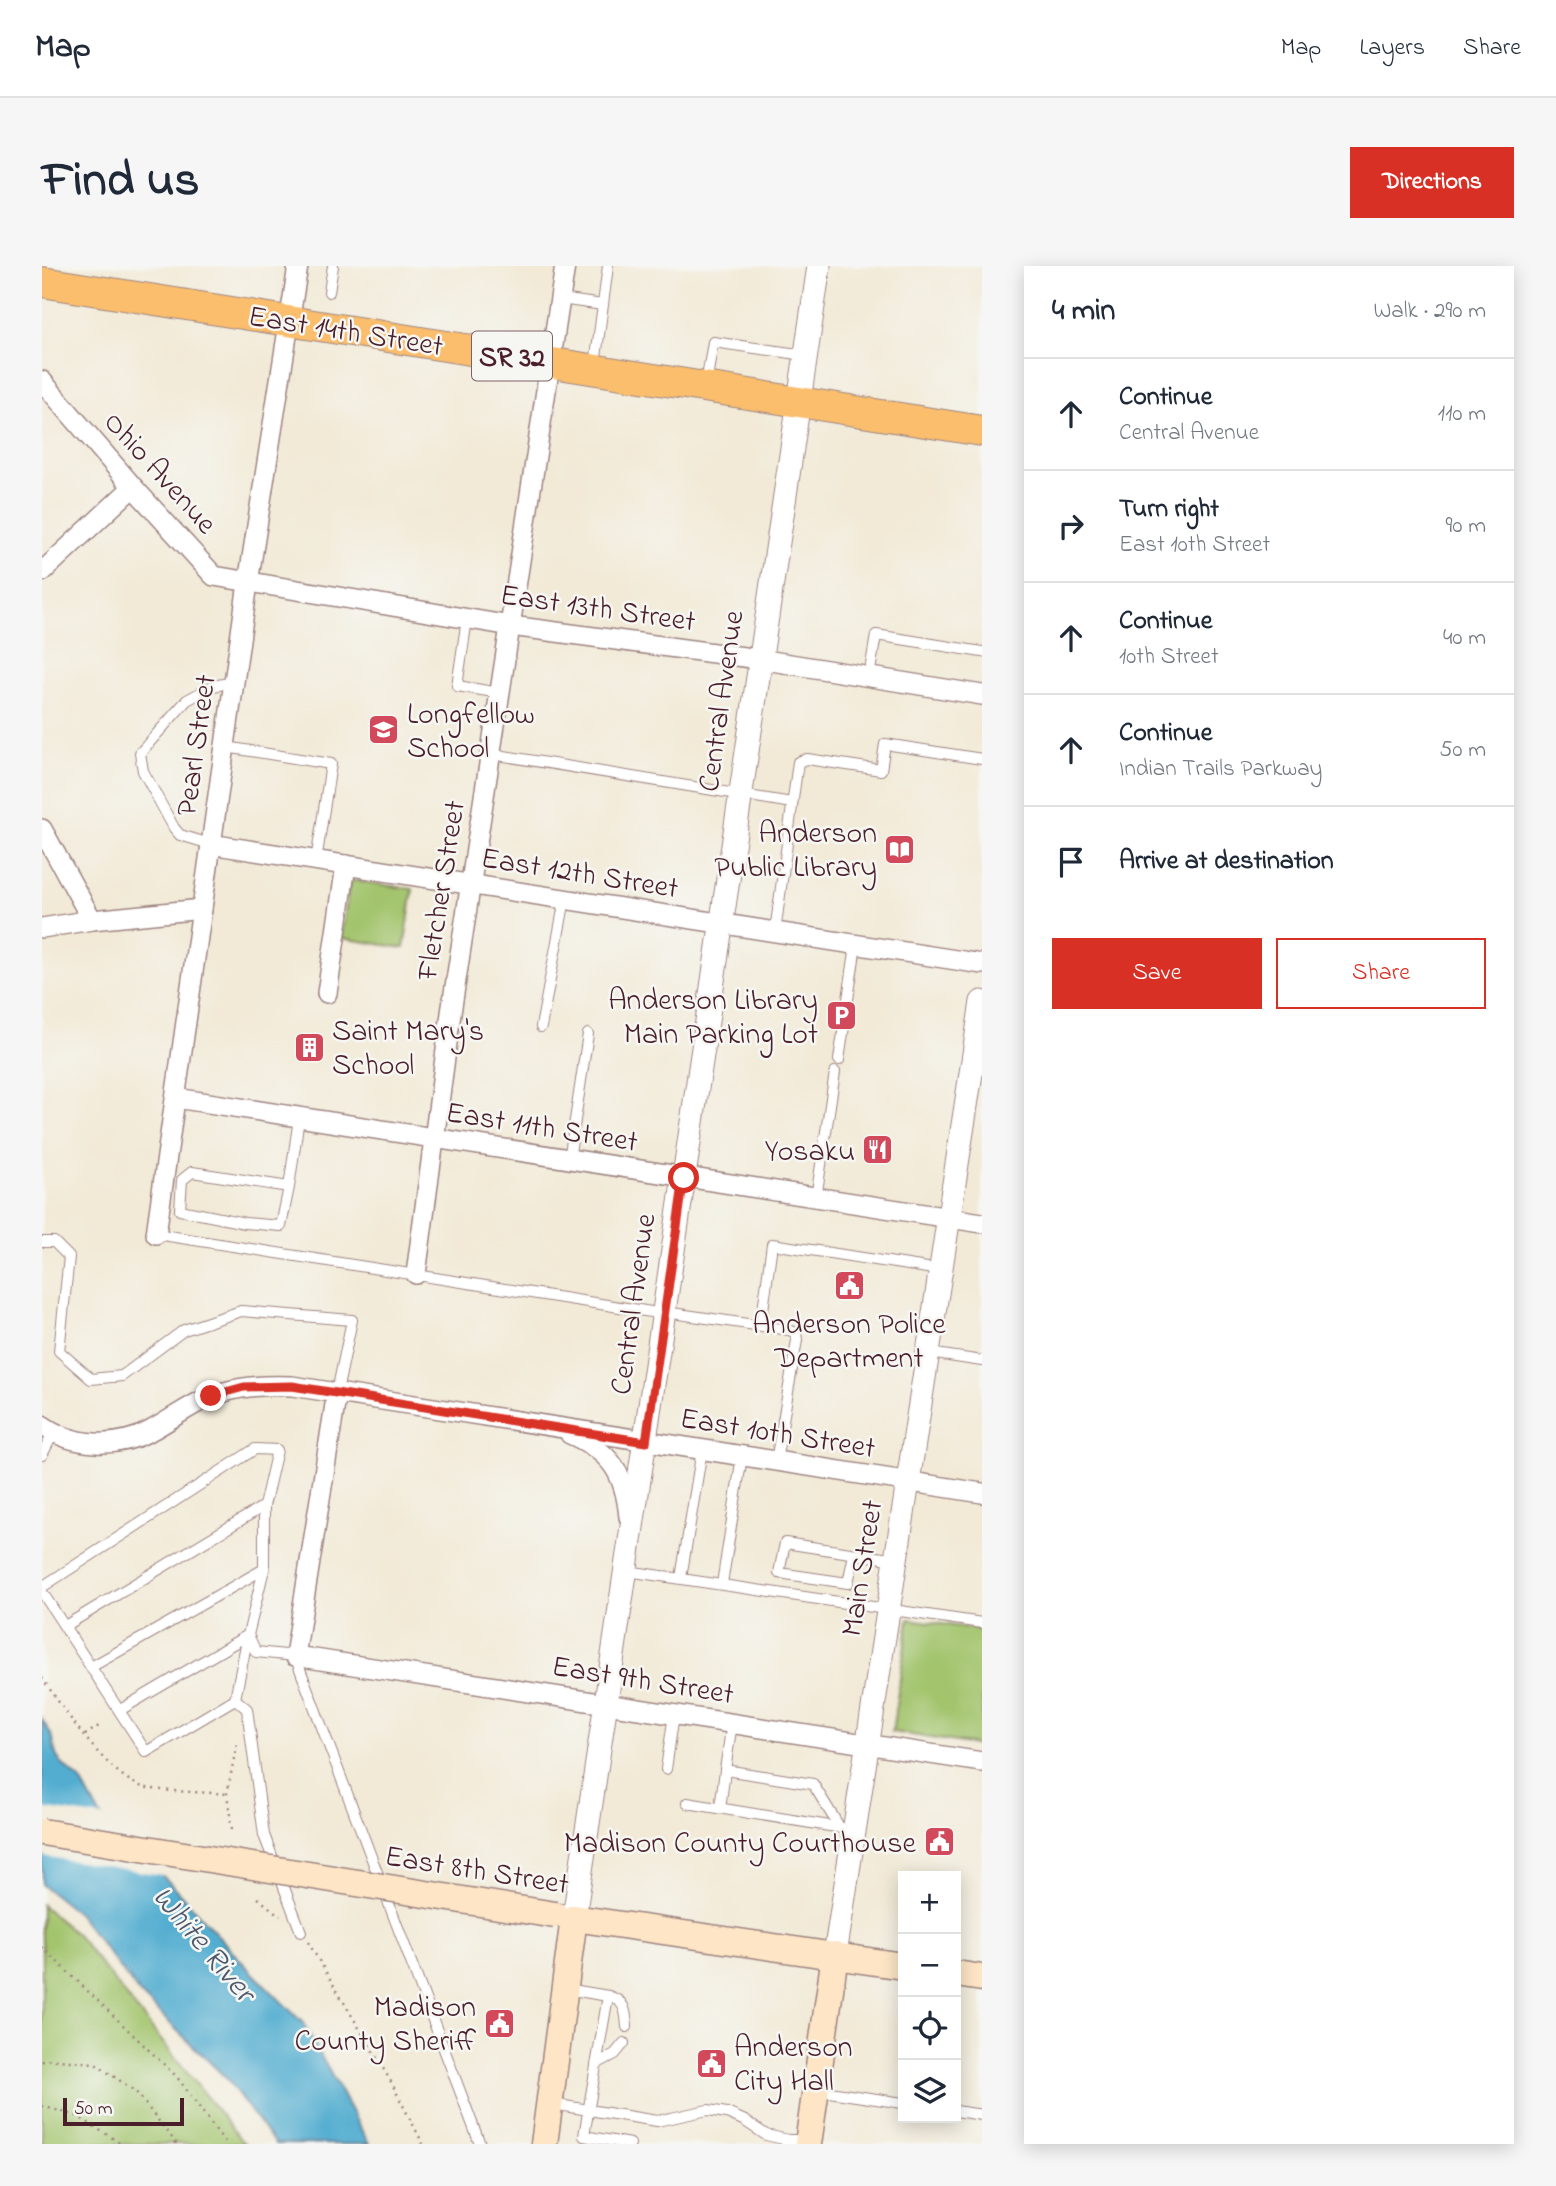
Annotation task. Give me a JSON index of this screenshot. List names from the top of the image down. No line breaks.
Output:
{"streets":{"main road":["East 14th Street","SR 32","Central Avenue","Main Street","East 8th Street"],"street":["Ohio Avenue","East 13th Street","Pearl Street","East 12th Street","Fletcher Street","East 11th Street","East 10th Street","East 9th Street"]},"crossings":[["East 14th Street","Central Avenue"],["East 14th Street","Pearl Street"],["East 14th Street","Fletcher Street"],["Ohio Avenue","East 13th Street"],["Ohio Avenue","Pearl Street"],["East 13th Street","Central Avenue"],["East 13th Street","Pearl Street"],["East 13th Street","Fletcher Street"],["Central Avenue","East 12th Street"],["Central Avenue","East 11th Street"],["Central Avenue","East 10th Street"],["Central Avenue","East 9th Street"],["Central Avenue","East 8th Street"],["Pearl Street","East 12th Street"],["Pearl Street","East 11th Street"],["East 12th Street","Fletcher Street"],["Fletcher Street","East 11th Street"],["East 11th Street","Main Street"],["East 10th Street","Main Street"],["Main Street","East 9th Street"],["Main Street","East 8th Street"]],"water":["White River"],"places":{"school or university":["Longfellow School"],"library":["Anderson Public Library"],"parking":["Anderson Library Main Parking Lot"],"building":["Saint Mary's School"],"restaurant":["Yosaku"],"public building":["Anderson Police Department","Madison County Courthouse","Madison County Sheriff","Anderson City Hall"]},"scale_bar":"50 m","page":{"header":"Map","nav":["Map","Layers","Share"],"title":"Find us","buttons":["Directions",["Save","Share"]],"heading":["4 min","Walk · 290 m"],"list":[["Continue","Central Avenue","110 m"],["Turn right","East 10th Street","90 m"],["Continue","10th Street","40 m"],["Continue","Indian Trails Parkway","50 m"],"Arrive at destination"],"map_buttons":["+","−"],"scale":"50 m"}}
